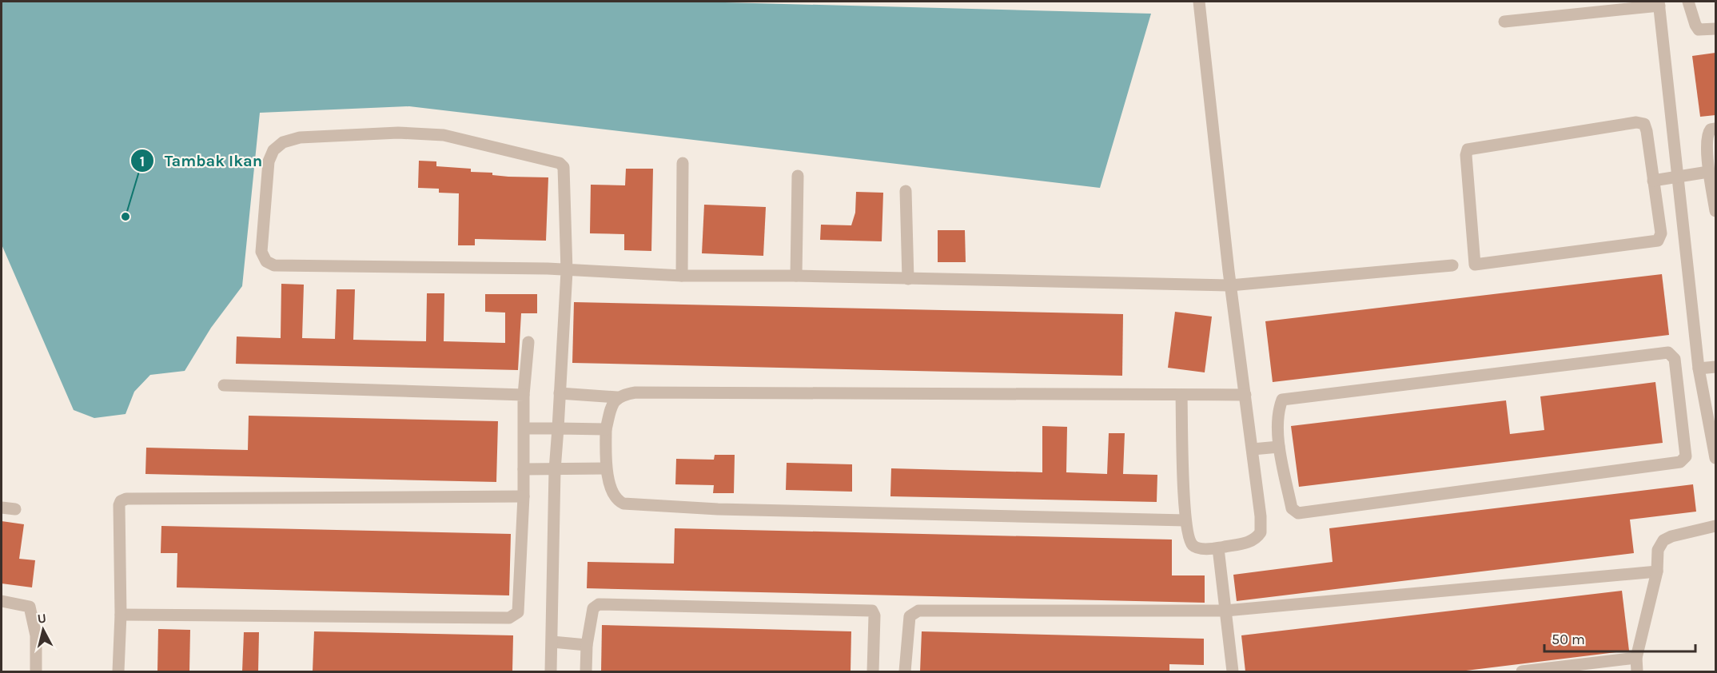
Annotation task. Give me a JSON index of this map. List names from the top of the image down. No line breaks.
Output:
{"places":["Tambak Ikan"],"scale_bar":"50 m","north":"top"}
